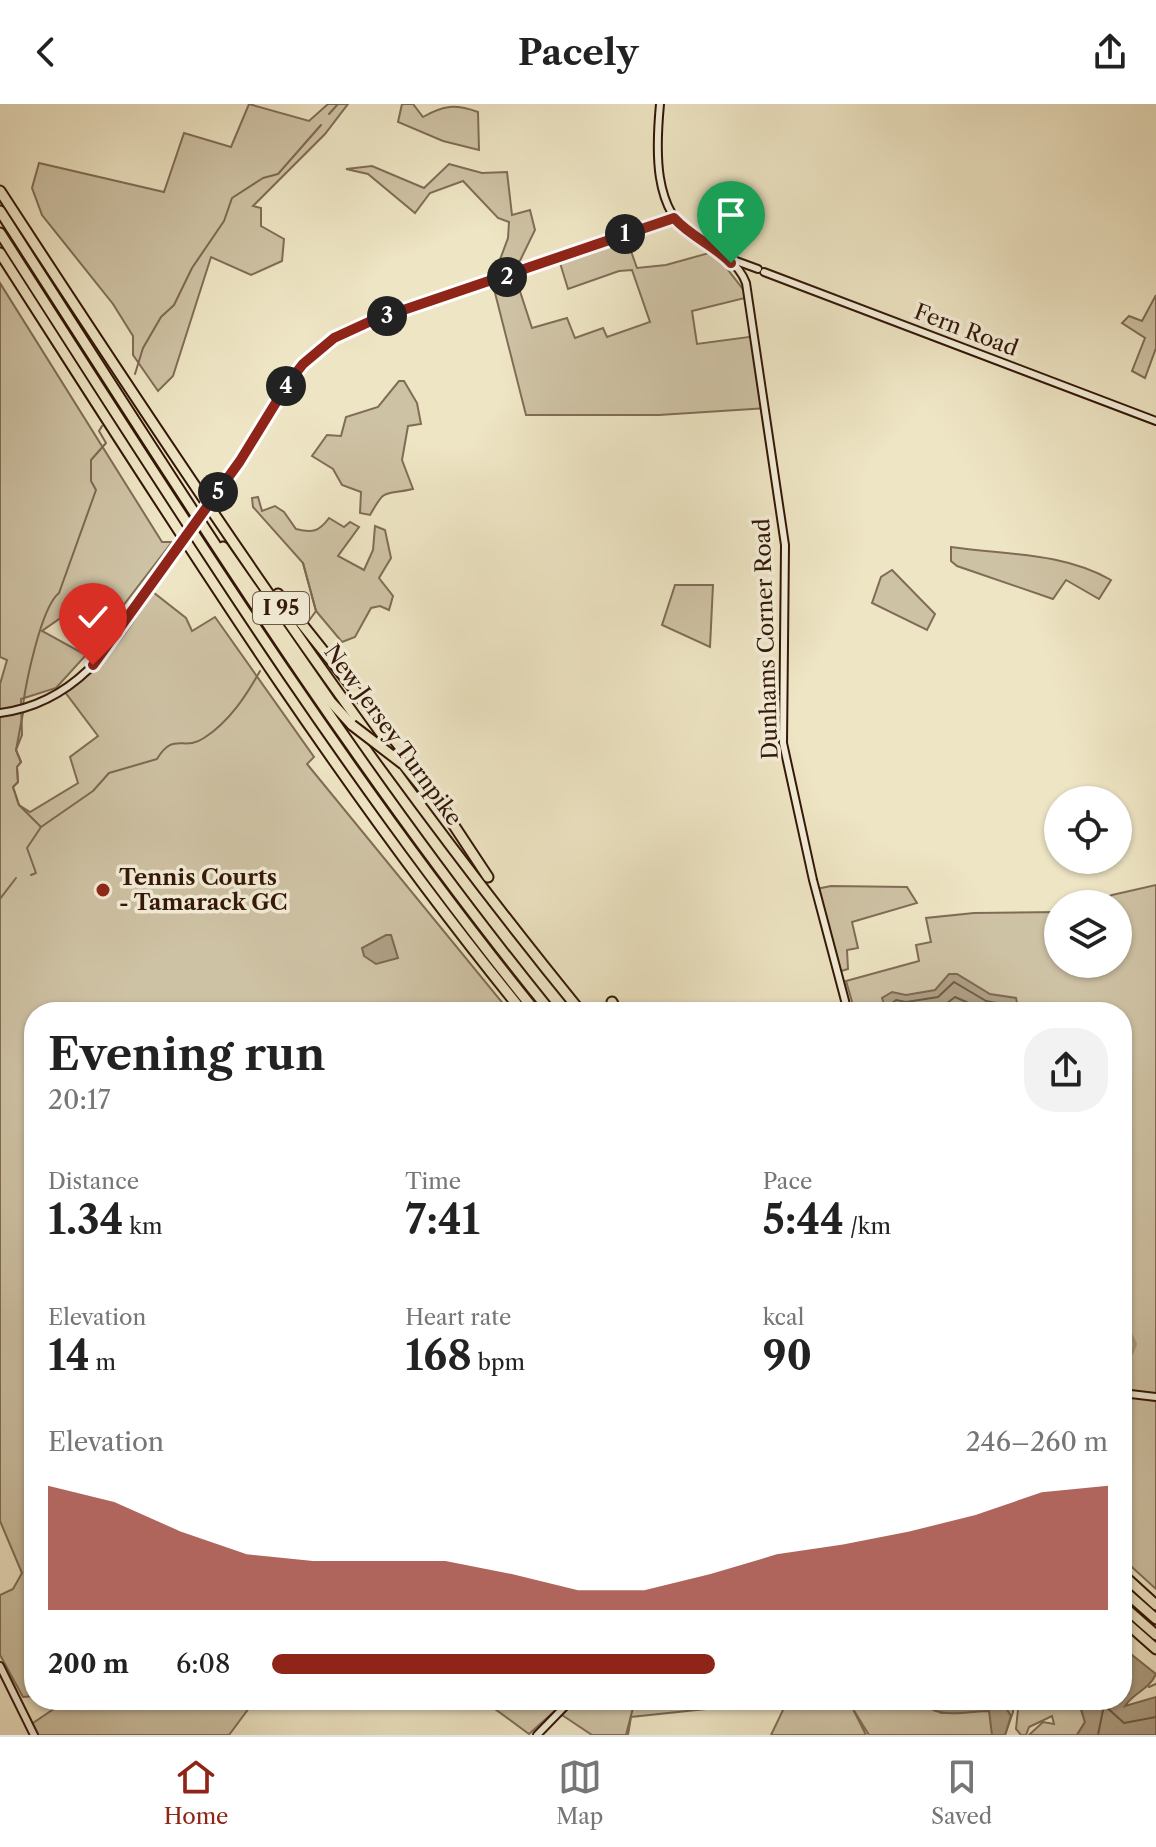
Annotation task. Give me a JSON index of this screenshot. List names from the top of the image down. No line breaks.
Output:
{"streets":{"highway":["I 95","New Jersey Turnpike"],"street":["Fern Road","Dunhams Corner Road"]},"crossings":[["Fern Road","Dunhams Corner Road"]],"places":["Tennis Courts - Tamarack GC"],"page":{"header":"Pacely","pins":["1","2","3","4","5"],"heading":["Evening run","20:17"],"stats":[["Distance","1.34 km"],["Time","7:41"],["Pace","5:44 /km"],["Elevation","14 m"],["Heart rate","168 bpm"],["kcal","90"]],"chart":["Elevation","246–260 m"],"list":[{"name":"200 m","note":"6:08"}],"tabs":["Home","Map","Saved"]}}
